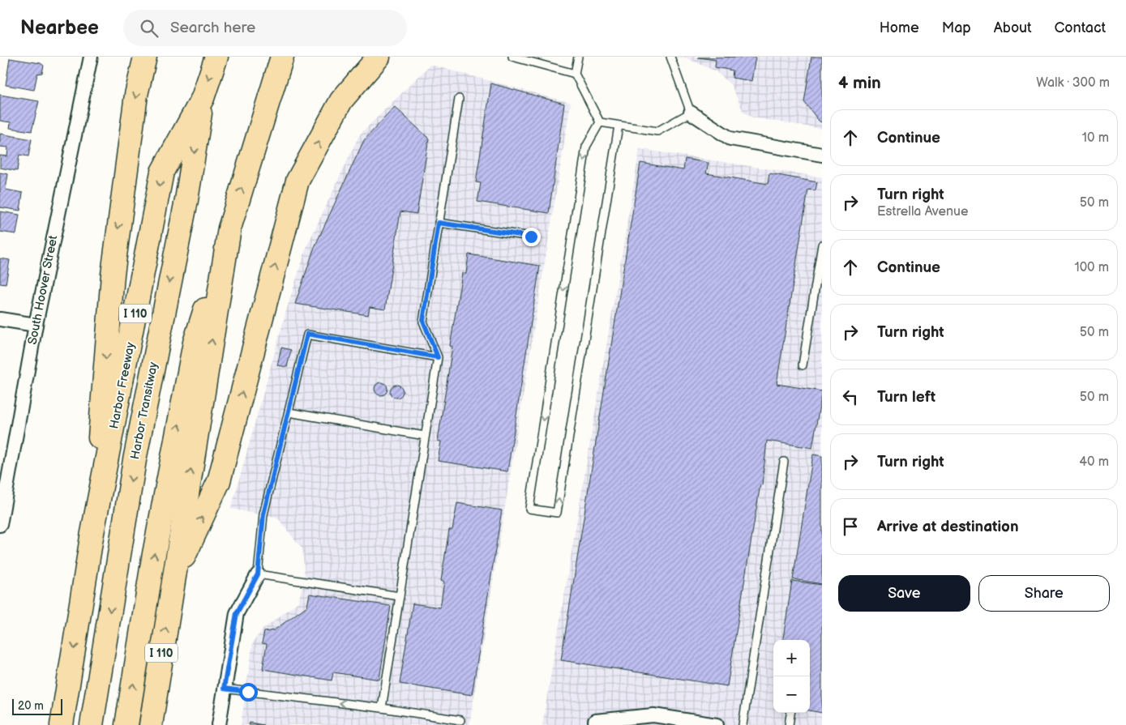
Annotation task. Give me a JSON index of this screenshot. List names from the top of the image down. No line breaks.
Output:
{"streets":{"highway":["I 110","Harbor Freeway","Harbor Transitway"],"street":["South Hoover Street"]},"crossings":[["Harbor Freeway","Harbor Transitway"]],"scale_bar":"20 m","page":{"header":"Nearbee","search":"Search here","nav":["Home","Map","About","Contact"],"heading":["4 min","Walk · 300 m"],"list":[["Continue","10 m"],["Turn right","Estrella Avenue","50 m"],["Continue","100 m"],["Turn right","50 m"],["Turn left","50 m"],["Turn right","40 m"],"Arrive at destination"],"buttons":["Save","Share"],"map_buttons":["+","−"],"scale":"20 m"}}
